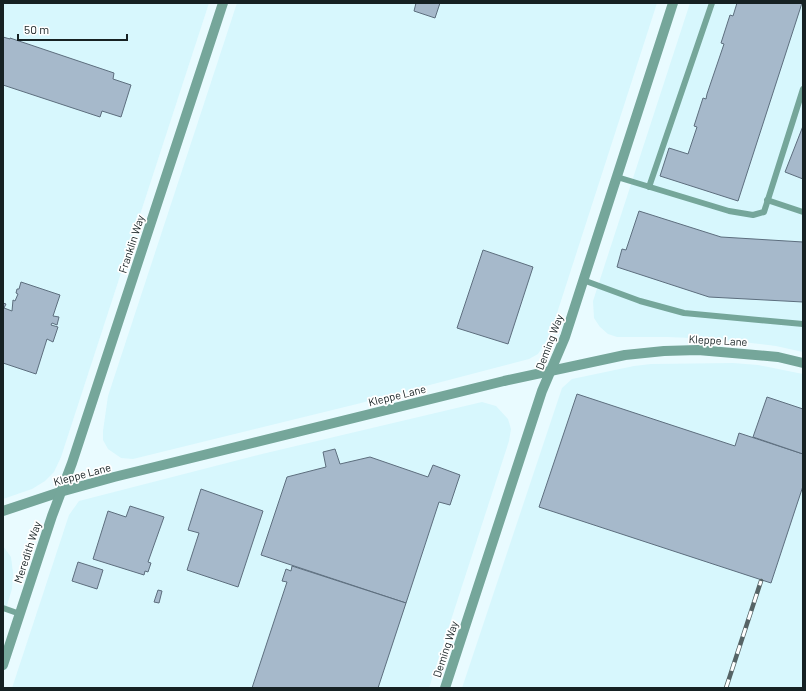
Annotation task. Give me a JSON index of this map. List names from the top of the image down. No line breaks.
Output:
{"streets":{"street":["Franklin Way","Kleppe Lane","Deming Way","Meredith Way"]},"crossings":[["Franklin Way","Kleppe Lane"],["Franklin Way","Meredith Way"],["Kleppe Lane","Deming Way"],["Kleppe Lane","Meredith Way"]],"scale_bar":"50 m"}
